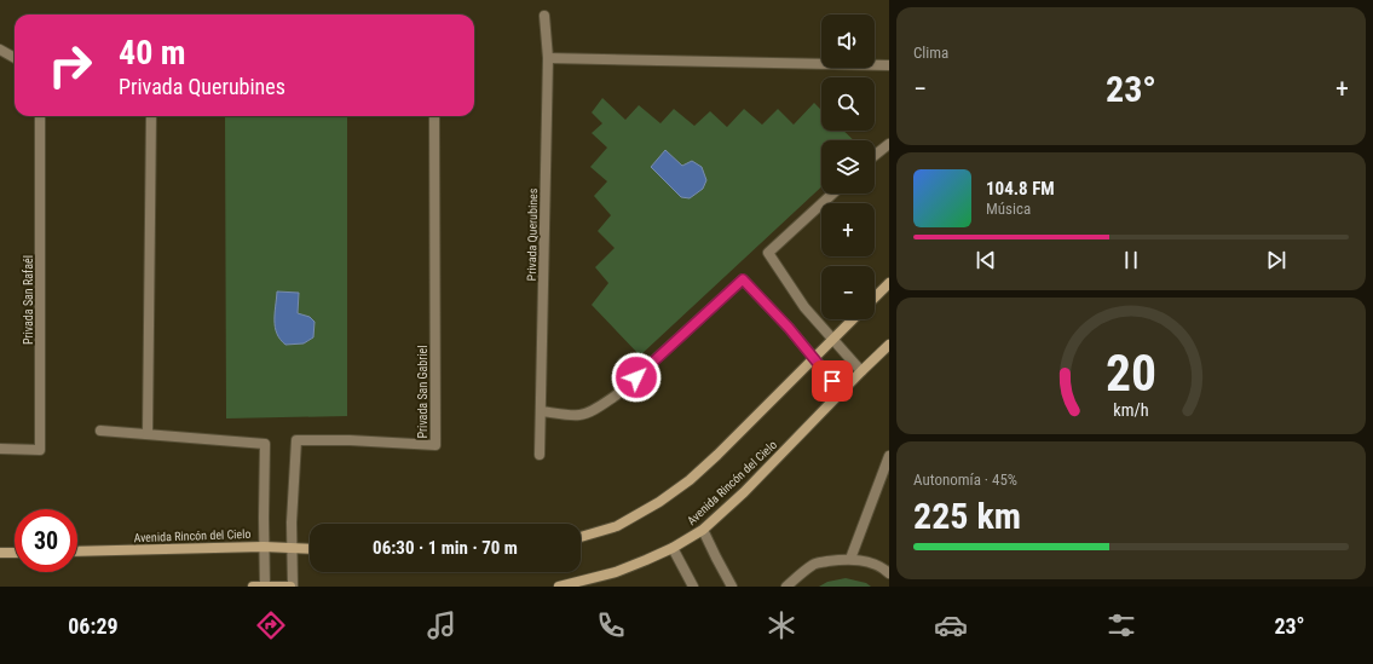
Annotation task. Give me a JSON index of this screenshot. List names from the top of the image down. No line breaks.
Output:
{"streets":{"street":["Privada Querubines","Privada San Rafaél","Privada San Gabriel","Avenida Rincón del Cielo"]},"crossings":[["Privada San Gabriel","Avenida Rincón del Cielo"]],"page":{"tile":["Clima",["Autonomía · 45%","225 km"]],"map_buttons":["+","−"],"turn":["40 m","Privada Querubines"],"heat":["−","23°","+"],"song":["104.8 FM","Música"],"limit":"30","trip":"06:30 · 1 min · 70 m","tabs":["06:29","23°"],"gauge":["20","km/h"]}}
